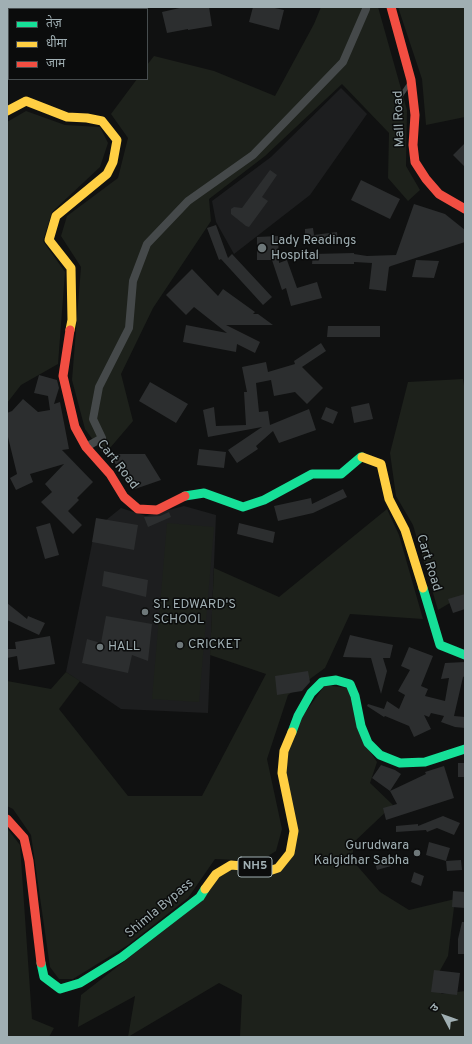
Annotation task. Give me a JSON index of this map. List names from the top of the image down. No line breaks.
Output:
{"streets":{"main road":["Mall Road","Cart Road","NH5","Shimla Bypass"]},"places":["Lady Readings Hospital","ST. EDWARD'S SCHOOL","CRICKET","HALL","Gurudwara Kalgidhar Sabha"],"legend":["तेज़","धीमा","जाम"],"north":"top left"}
